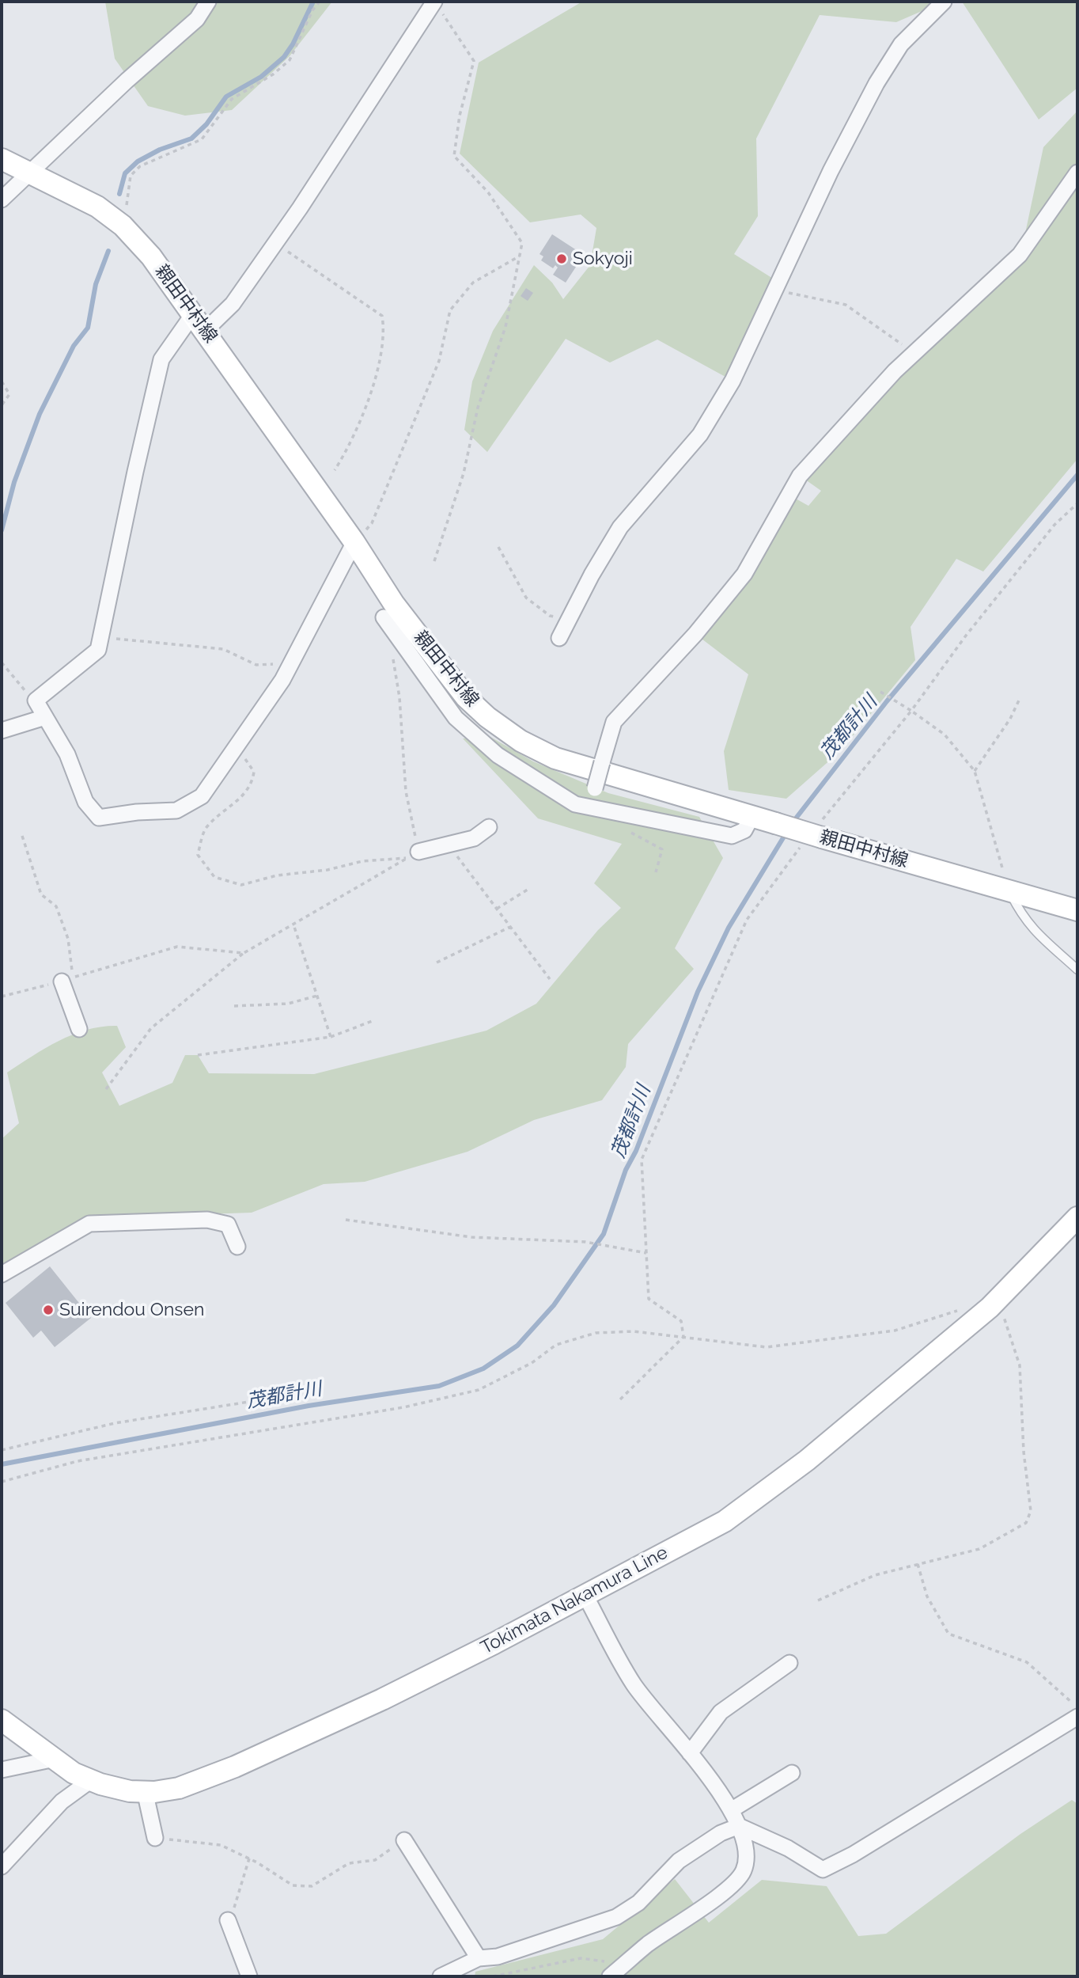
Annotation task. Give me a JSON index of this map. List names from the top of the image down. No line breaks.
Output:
{"streets":{"main road":["親田中村線","Tokimata Nakamura Line"]},"water":["茂都計川"],"places":["Sokyoji","Suirendou Onsen"]}
